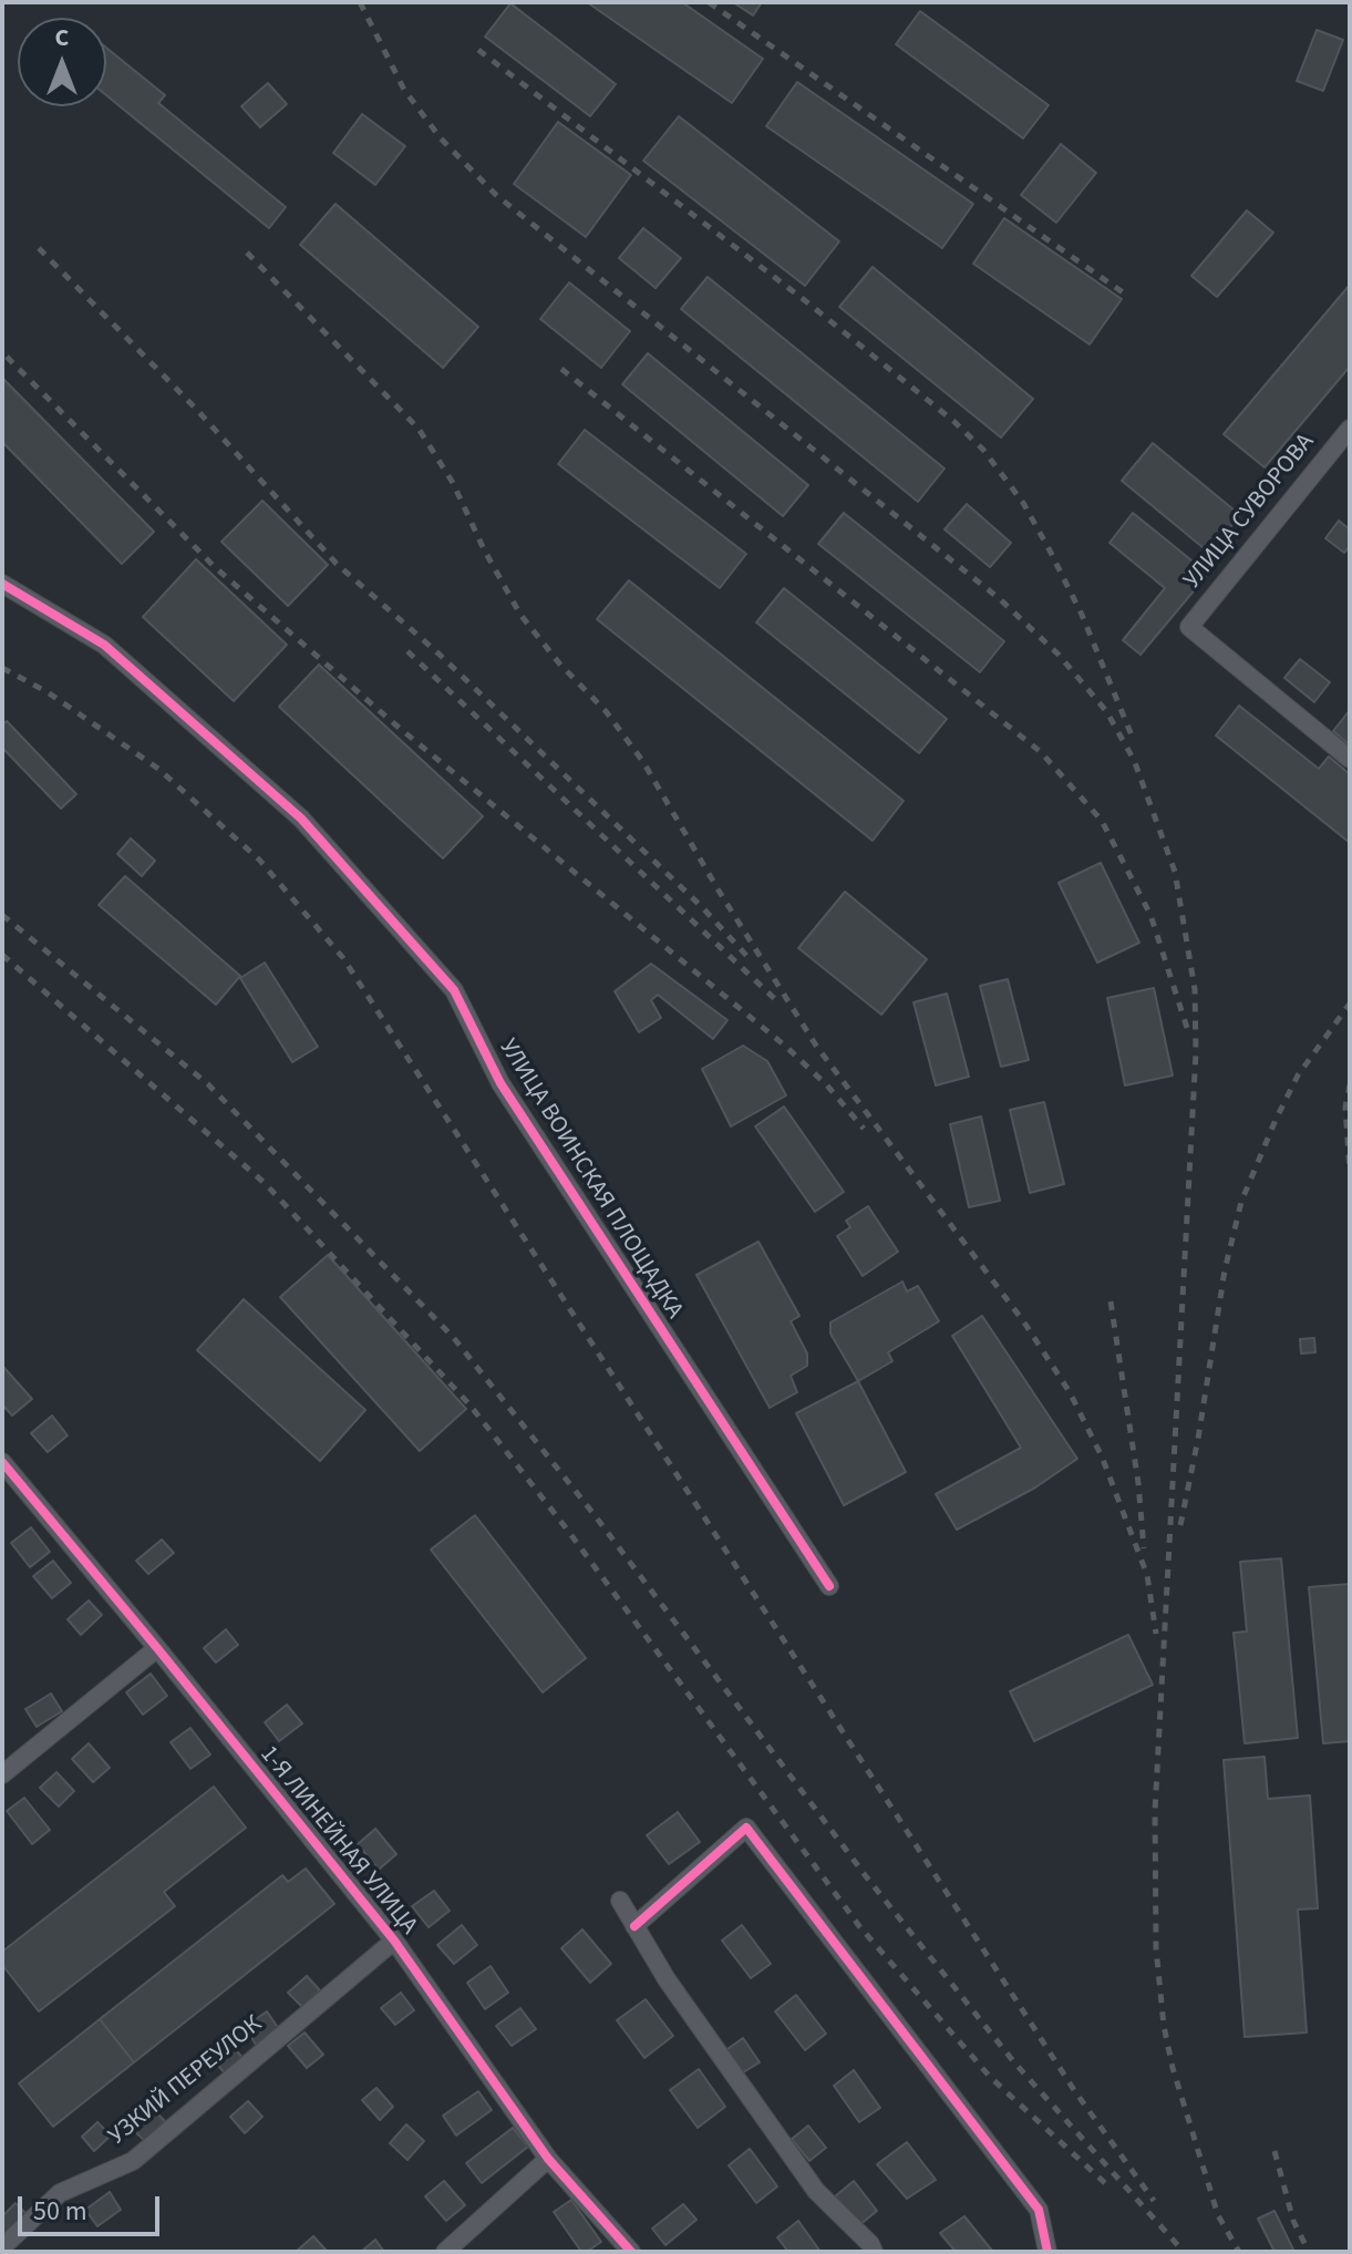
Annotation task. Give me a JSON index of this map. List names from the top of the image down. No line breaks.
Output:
{"streets":{"street":["УЛИЦА СУВОРОВА","УЛИЦА ВОИНСКАЯ ПЛОЩАДКА","1-Я ЛИНЕЙНАЯ УЛИЦА","УЗКИЙ ПЕРЕУЛОК"]},"crossings":[["1-Я ЛИНЕЙНАЯ УЛИЦА","УЗКИЙ ПЕРЕУЛОК"]],"scale_bar":"50 m","north":"top"}
